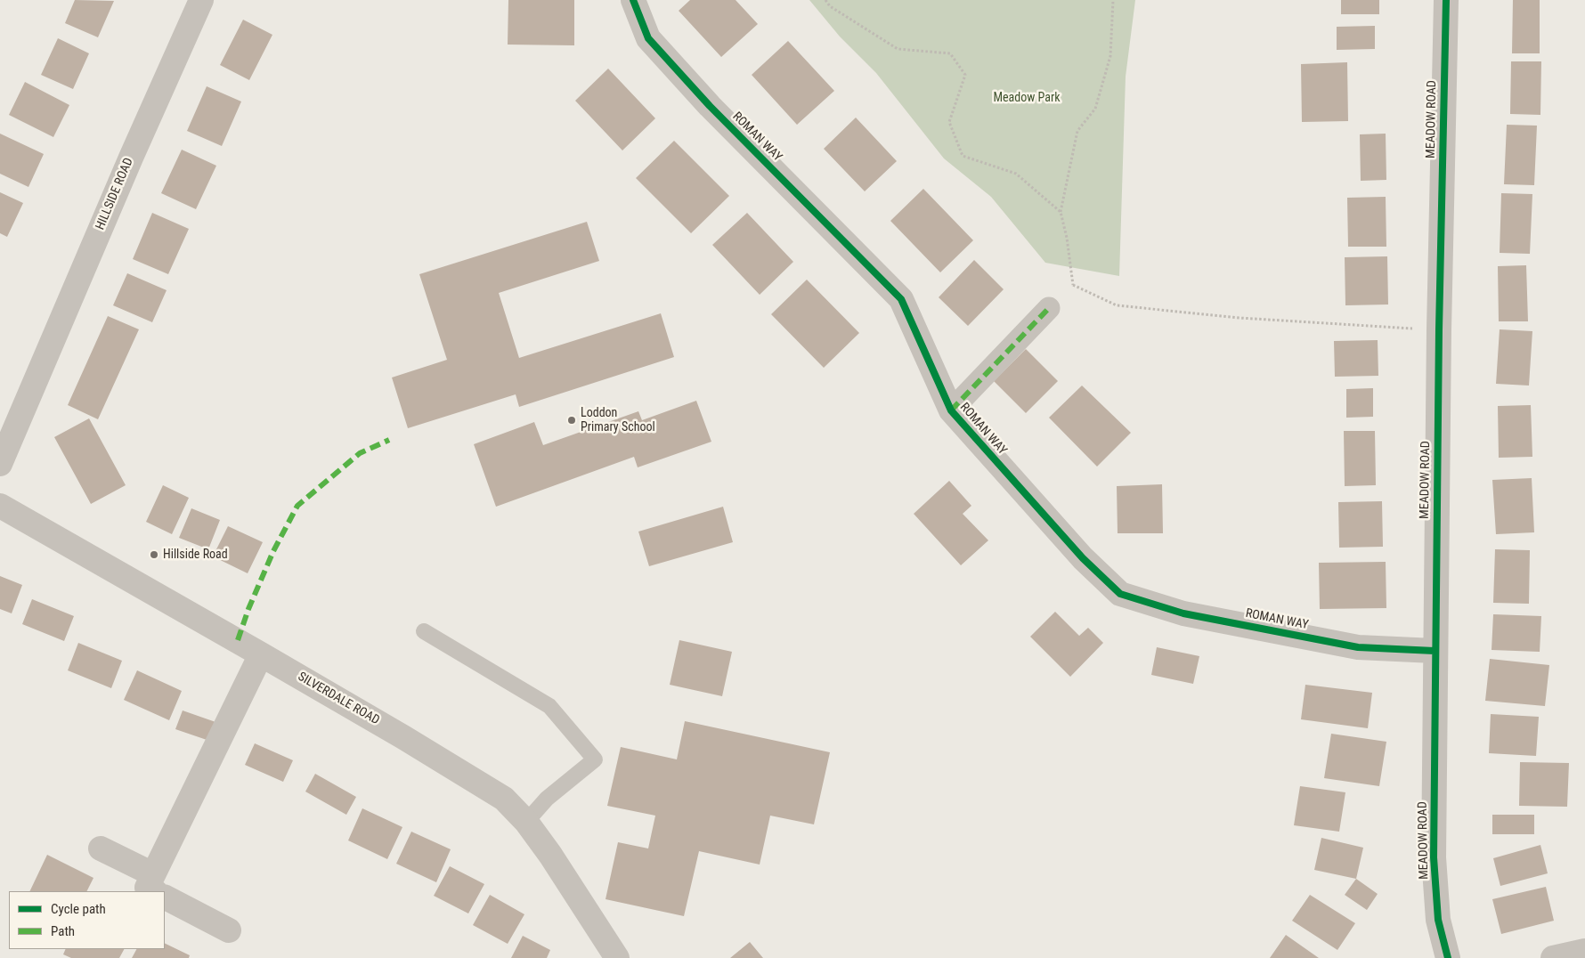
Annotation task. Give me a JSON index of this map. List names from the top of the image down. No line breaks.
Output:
{"streets":{"street":["MEADOW ROAD","ROMAN WAY","HILLSIDE ROAD","SILVERDALE ROAD"]},"crossings":[["MEADOW ROAD","ROMAN WAY"]],"parks":["Meadow Park"],"places":["Loddon Primary School","Hillside Road"],"legend":["Cycle path","Path"]}
